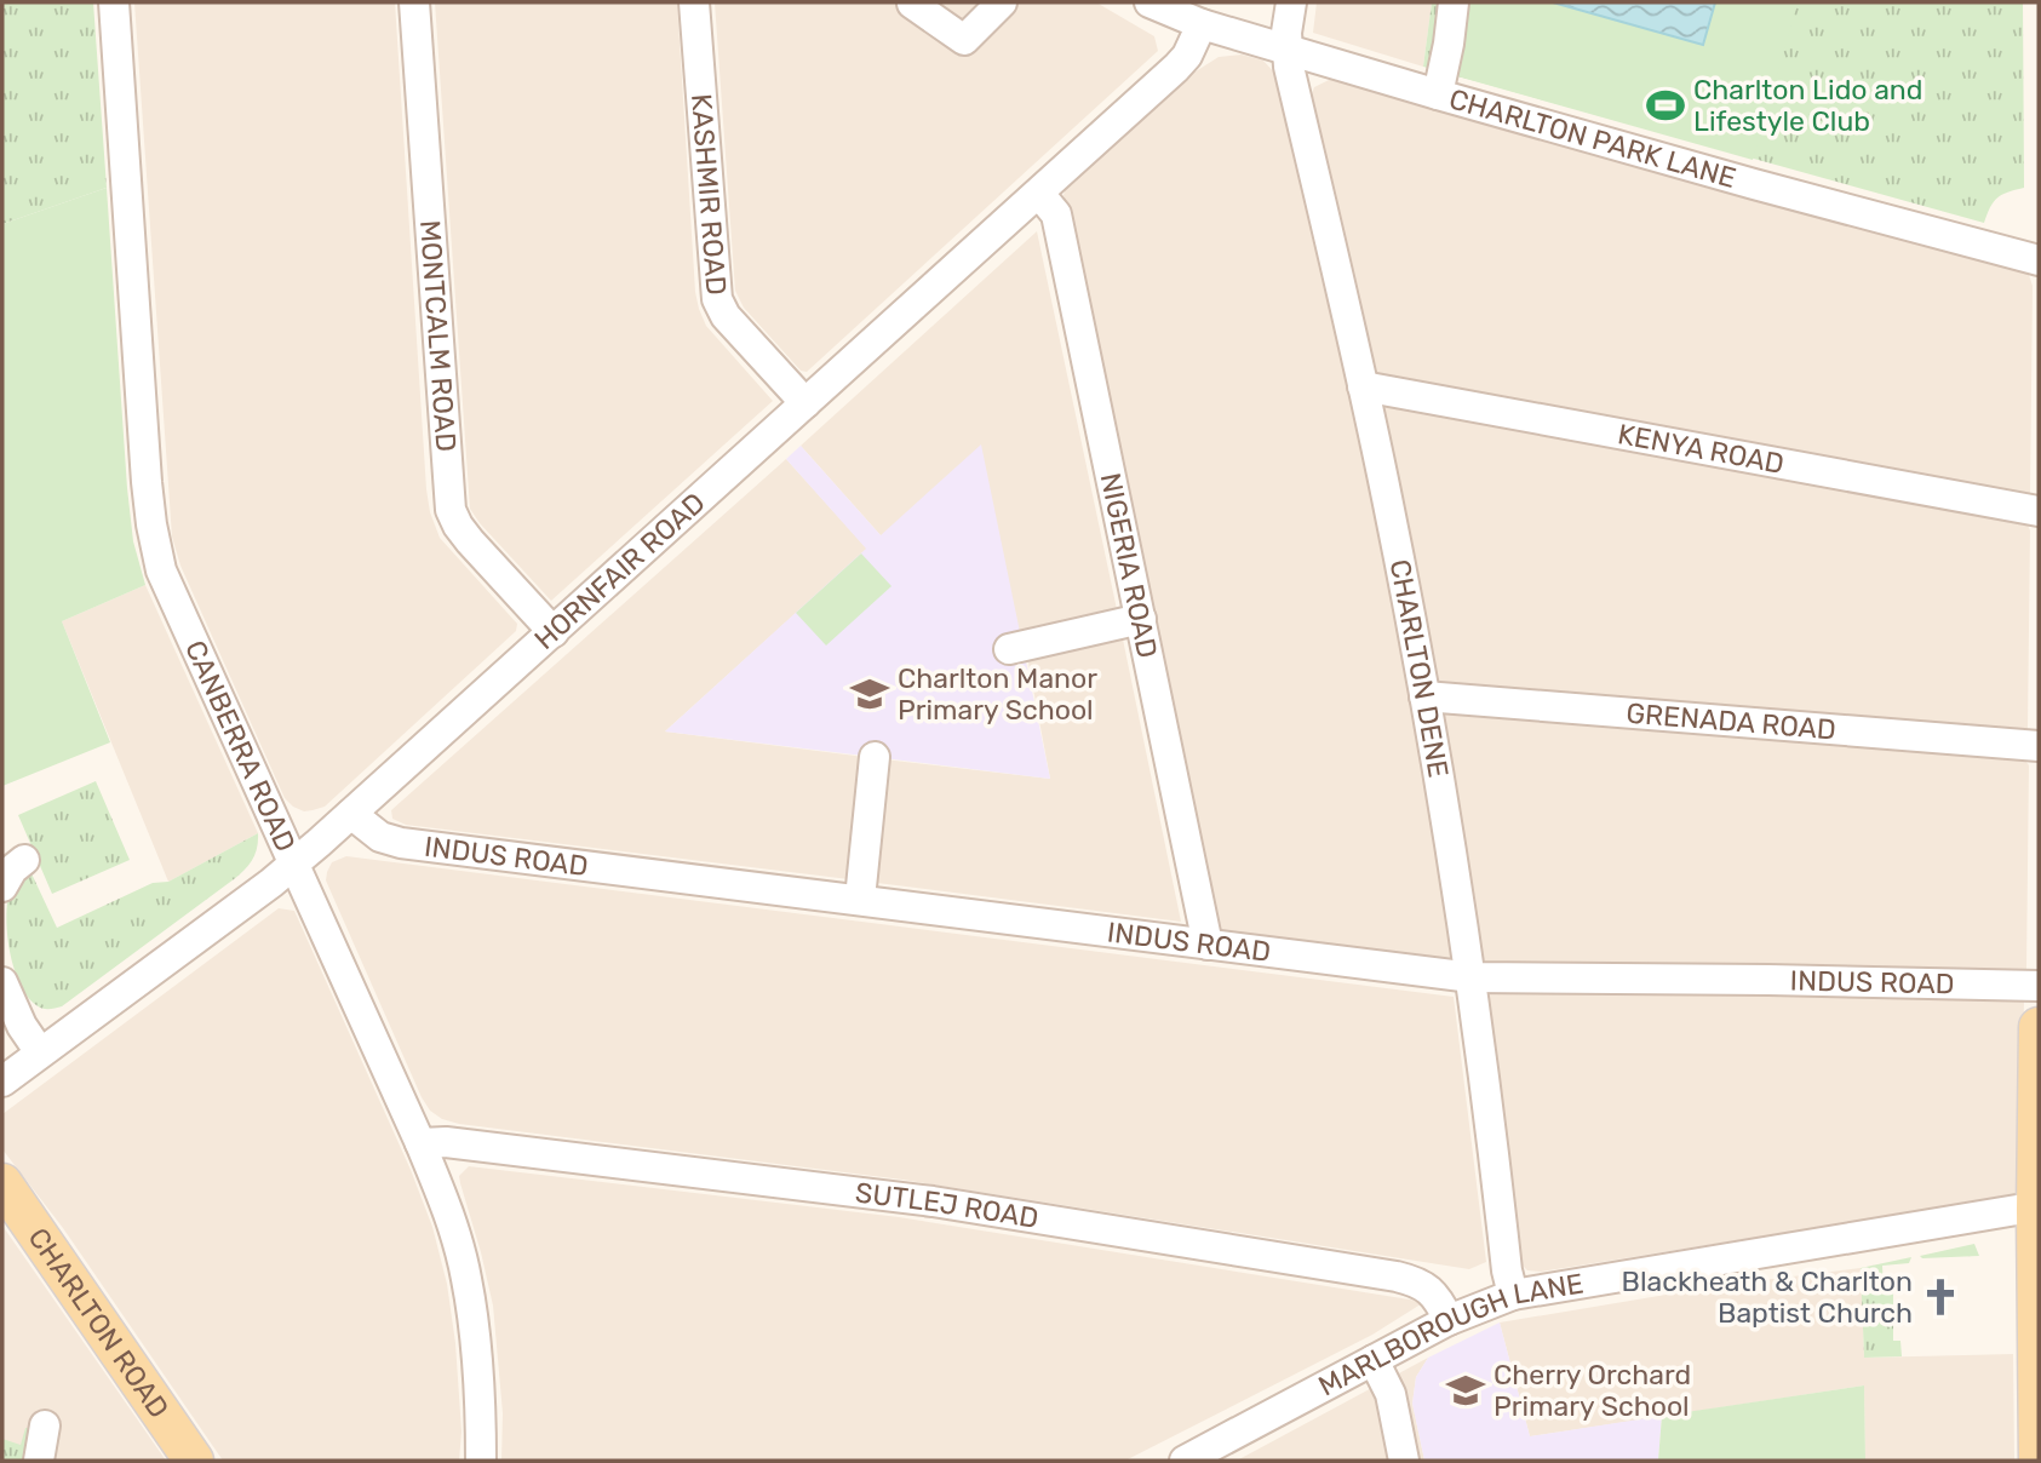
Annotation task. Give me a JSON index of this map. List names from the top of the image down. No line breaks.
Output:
{"streets":{"main road":["CHARLTON ROAD"],"street":["CHARLTON PARK LANE","KASHMIR ROAD","MONTCALM ROAD","KENYA ROAD","NIGERIA ROAD","HORNFAIR ROAD","CHARLTON DENE","GRENADA ROAD","CANBERRA ROAD","INDUS ROAD","SUTLEJ ROAD","MARLBOROUGH LANE"]},"crossings":[["CHARLTON PARK LANE","HORNFAIR ROAD"],["CHARLTON PARK LANE","CHARLTON DENE"],["KASHMIR ROAD","HORNFAIR ROAD"],["MONTCALM ROAD","HORNFAIR ROAD"],["KENYA ROAD","CHARLTON DENE"],["NIGERIA ROAD","HORNFAIR ROAD"],["NIGERIA ROAD","INDUS ROAD"],["HORNFAIR ROAD","CANBERRA ROAD"],["HORNFAIR ROAD","INDUS ROAD"],["CHARLTON DENE","GRENADA ROAD"],["CHARLTON DENE","INDUS ROAD"],["CHARLTON DENE","MARLBOROUGH LANE"],["CANBERRA ROAD","SUTLEJ ROAD"],["SUTLEJ ROAD","MARLBOROUGH LANE"]],"places":{"sports":["Charlton Lido and Lifestyle Club"],"school or university":["Charlton Manor Primary School","Cherry Orchard Primary School"],"church":["Blackheath & Charlton Baptist Church"]}}
